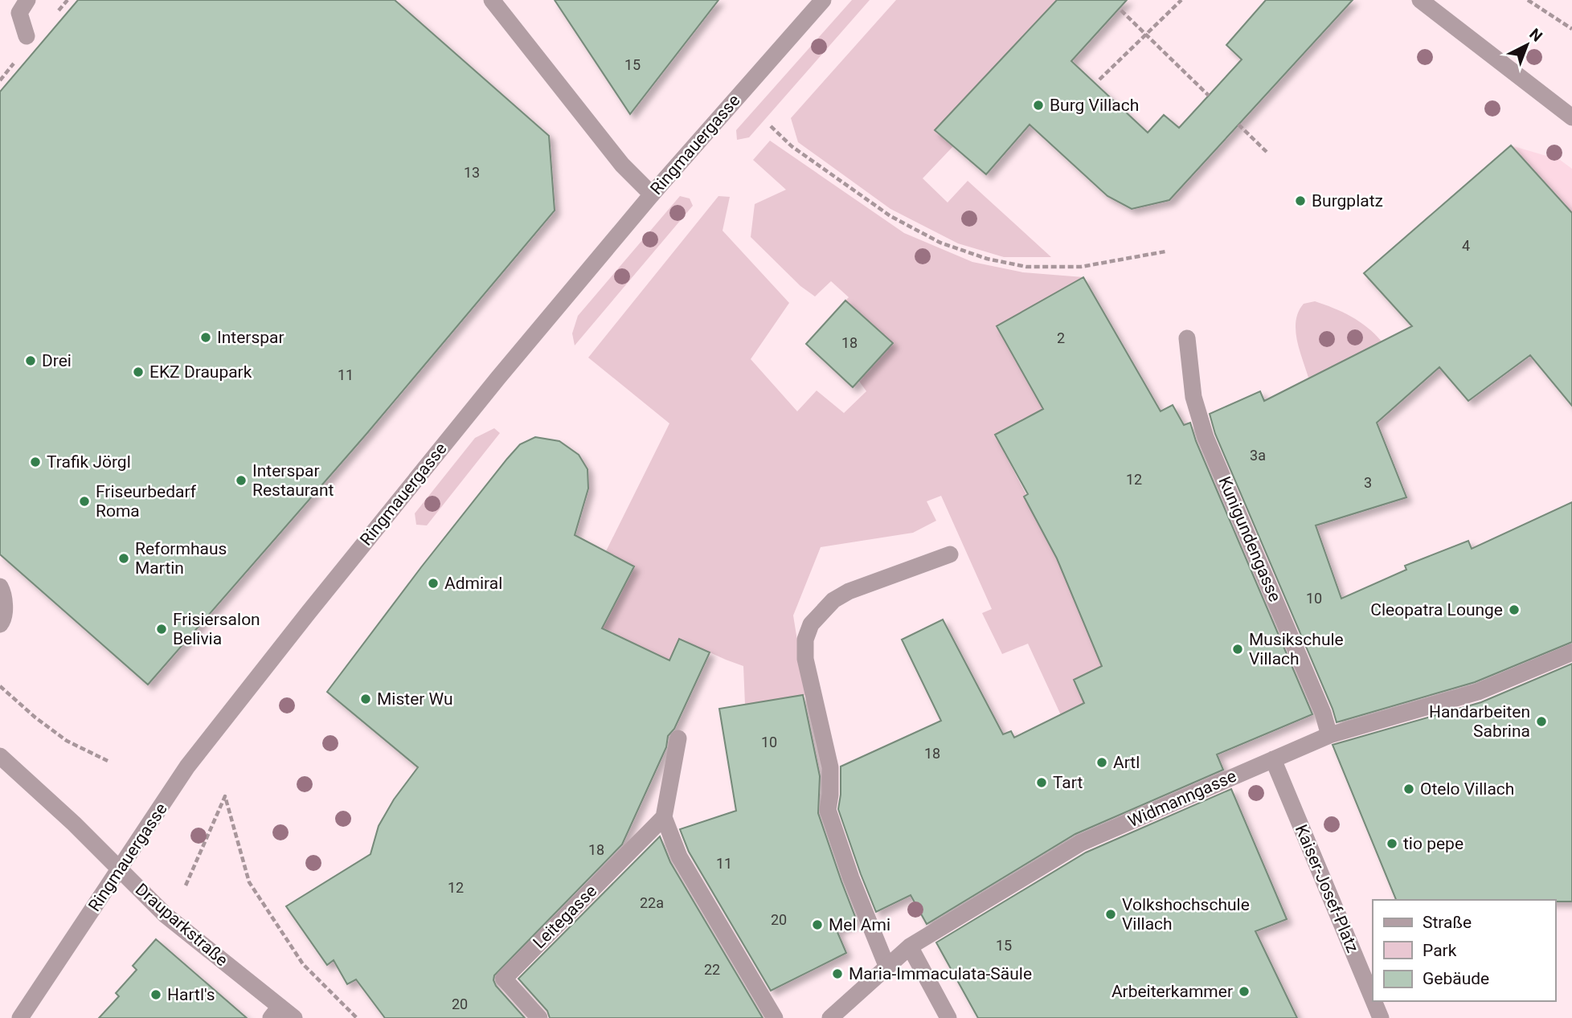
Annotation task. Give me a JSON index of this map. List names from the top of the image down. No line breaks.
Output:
{"streets":{"street":["Ringmauergasse","Kunigundengasse","Widmanngasse","Kaiser-Josef-Platz","Leitegasse","Drauparkstraße"]},"crossings":[["Ringmauergasse","Drauparkstraße"],["Kunigundengasse","Widmanngasse"],["Widmanngasse","Kaiser-Josef-Platz"]],"places":["Burg Villach","Burgplatz","Interspar","Drei","EKZ Draupark","Trafik Jörgl","Interspar Restaurant","Friseurbedarf Roma","Reformhaus Martin","Admiral","Cleopatra Lounge","Frisiersalon Belivia","Musikschule Villach","Mister Wu","Handarbeiten Sabrina","Artl","Tart","Otelo Villach","tio pepe","Volkshochschule Villach","Mel Ami","Maria-Immaculata-Säule","Arbeiterkammer","Hartl's"],"house_numbers":["15","13","4","2","18","11","3a","12","3","10","10","18","18","11","12","22a","20","15","22","20"],"legend":["Straße","Park","Gebäude"],"north":"top right"}
